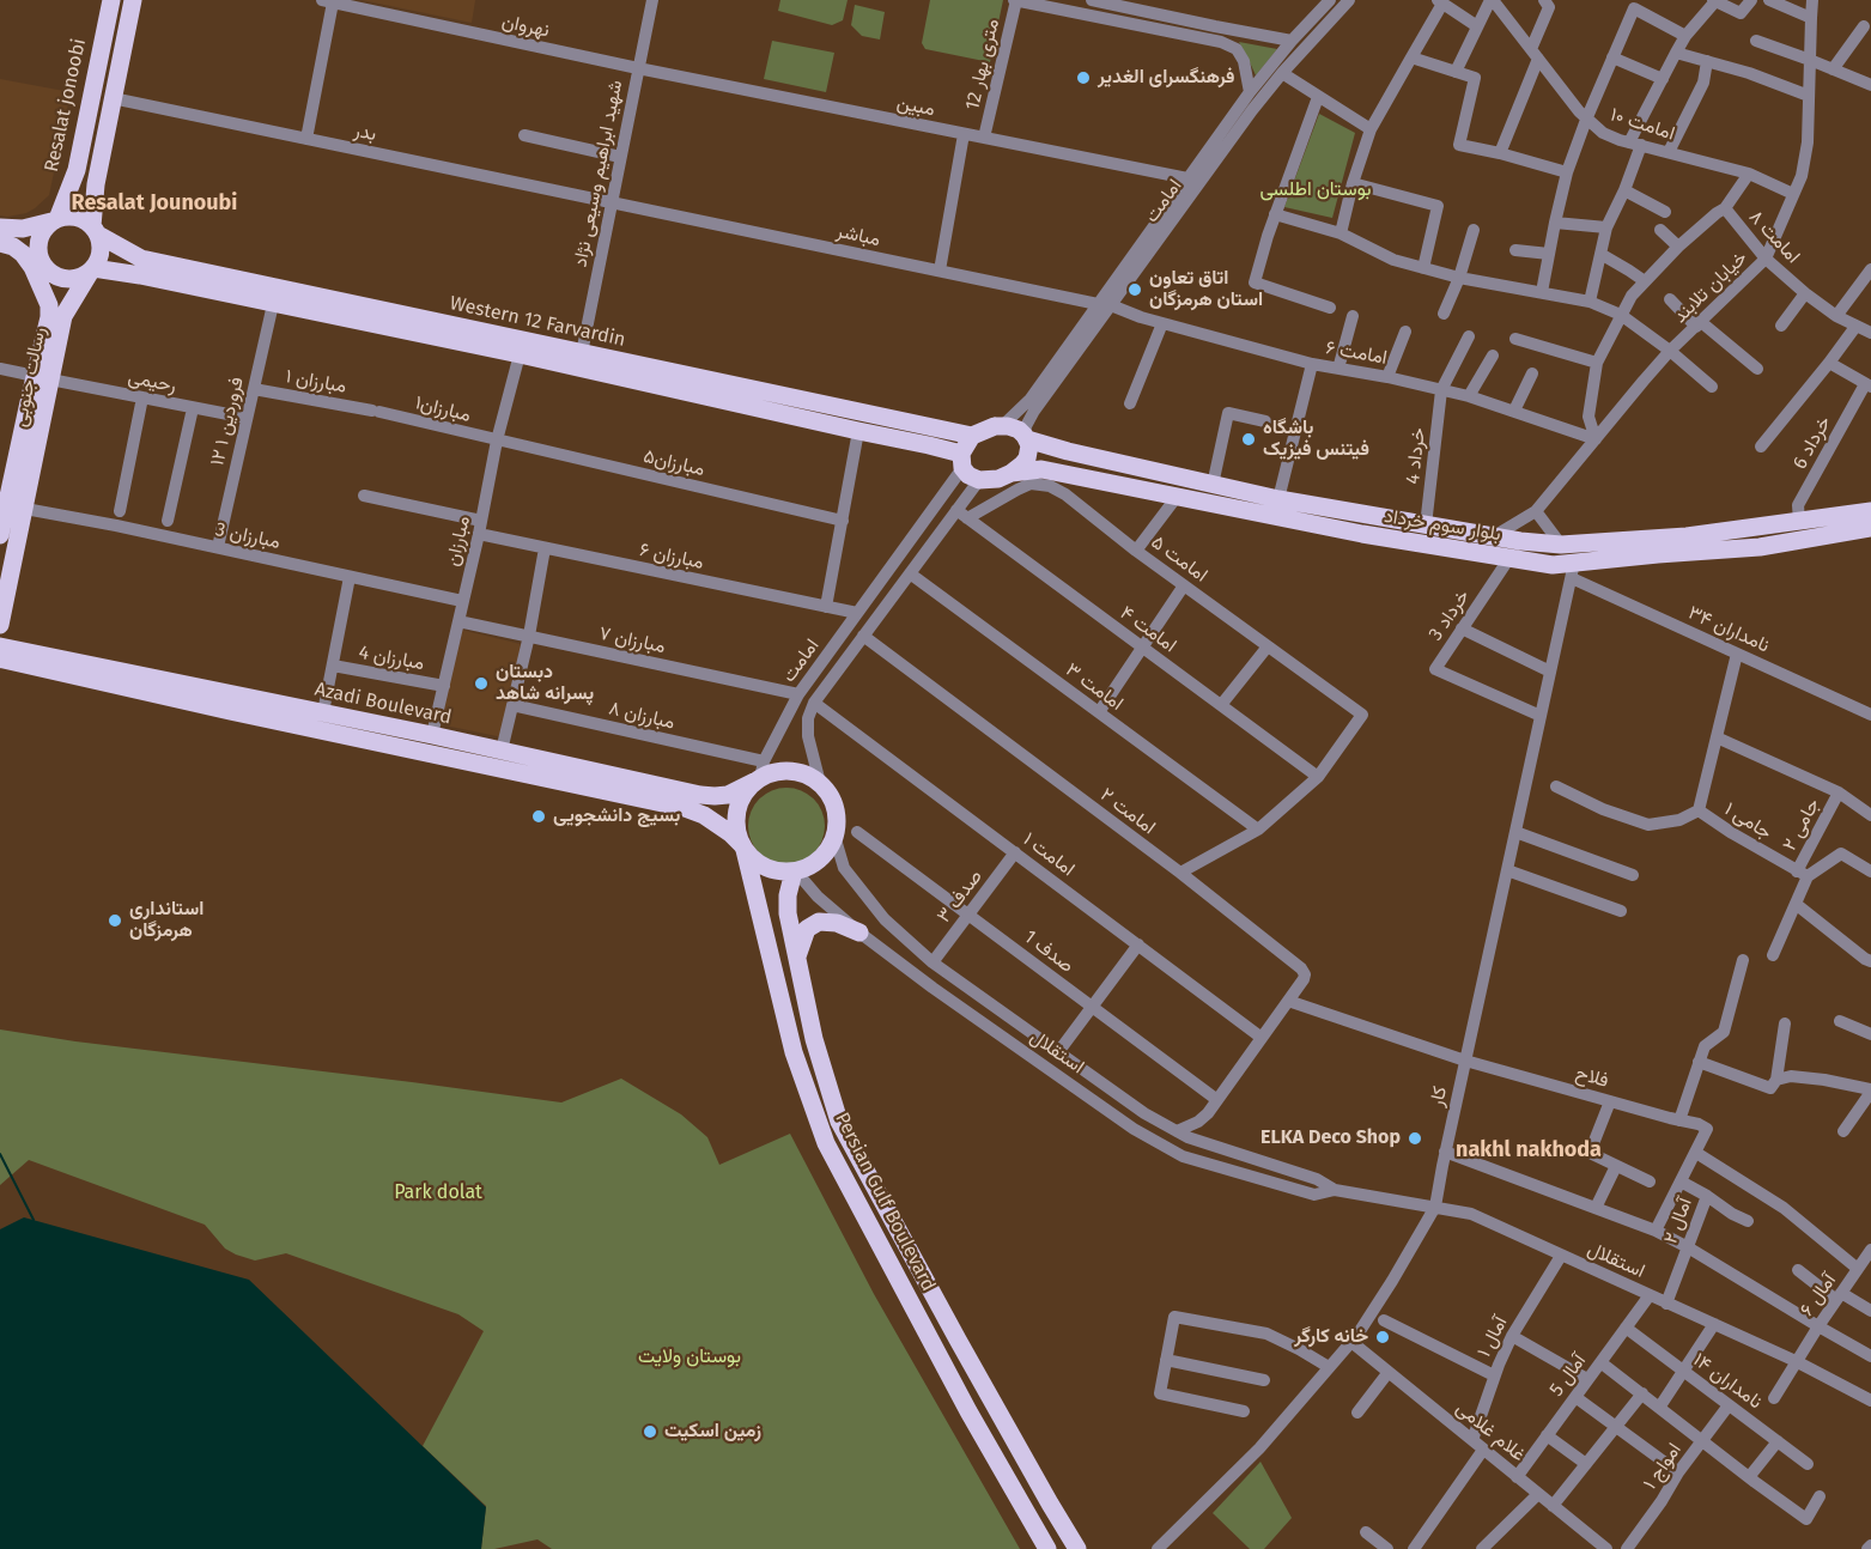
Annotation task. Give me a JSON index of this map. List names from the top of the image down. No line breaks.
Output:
{"streets":{"main road":["Resalat jonoobi","Western 12 Farvardin","رسالت جنوبی","بلوار سوم خرداد","Azadi Boulevard","Persian Gulf Boulevard"],"street":["نهروان","12 متری بهار","مبین","امامت ۱۰","بدر","شهید ابراهیم وسیعی نژاد","امامت","مباشر","امامت ۸","خیابان تلابند","امامت ۶","رحیمی","مبارزان ۱","مبارزان۱","۱۲ فروردین ۱","خرداد 6","خرداد 4","مبارزان۵","مبارزان 3","مبارزان","مبارزان ۶","امامت ۵","خرداد 3","امامت ۴","نامداران ۳۴","مبارزان ۷","مبارزان 4","امامت ۳","مبارزان ۸","امامت ۲","جامی ۱","جامی ۲","امامت ۱","صدف ۳","صدف 1","استقلال","فلاح","کار","آمال ۲","آمال ۶","آمال ۱","آمال 5","نامداران ۱۴","غلام غلامی","امواج ۱"]},"crossings":[["نهروان","مبین"],["نهروان","شهید ابراهیم وسیعی نژاد"],["12 متری بهار","مبین"],["Resalat jonoobi","Western 12 Farvardin"],["Resalat jonoobi","رسالت جنوبی"],["مبین","شهید ابراهیم وسیعی نژاد"],["مبین","امامت"],["امامت ۱۰","خیابان تلابند"],["بدر","شهید ابراهیم وسیعی نژاد"],["بدر","مباشر"],["شهید ابراهیم وسیعی نژاد","مباشر"],["شهید ابراهیم وسیعی نژاد","Western 12 Farvardin"],["امامت","مباشر"],["امامت","Western 12 Farvardin"],["امامت","امامت ۶"],["امامت","بلوار سوم خرداد"],["امامت","مبارزان ۶"],["امامت","امامت ۵"],["امامت","امامت ۴"],["امامت","مبارزان ۷"],["امامت","امامت ۳"],["امامت","Azadi Boulevard"],["امامت","مبارزان ۸"],["امامت","امامت ۲"],["امامت","امامت ۱"],["امامت","استقلال"],["امامت","Persian Gulf Boulevard"],["مباشر","امامت ۶"],["امامت ۸","خیابان تلابند"],["امامت ۸","امامت ۶"],["خیابان تلابند","امامت ۶"],["خیابان تلابند","بلوار سوم خرداد"],["Western 12 Farvardin","رسالت جنوبی"],["Western 12 Farvardin","۱۲ فروردین ۱"],["Western 12 Farvardin","بلوار سوم خرداد"],["Western 12 Farvardin","مبارزان"],["امامت ۶","خرداد 4"],["رسالت جنوبی","رحیمی"],["رسالت جنوبی","مبارزان 3"],["رحیمی","۱۲ فروردین ۱"],["مبارزان ۱","مبارزان۱"],["مبارزان ۱","۱۲ فروردین ۱"],["مبارزان۱","مبارزان۵"],["مبارزان۱","مبارزان"],["۱۲ فروردین ۱","مبارزان 3"],["خرداد 6","بلوار سوم خرداد"],["خرداد 4","بلوار سوم خرداد"],["مبارزان۵","مبارزان"],["بلوار سوم خرداد","خرداد 3"],["بلوار سوم خرداد","نامداران ۳۴"],["بلوار سوم خرداد","کار"],["مبارزان 3","مبارزان"],["مبارزان","مبارزان ۶"],["مبارزان","مبارزان ۷"],["مبارزان","مبارزان 4"],["مبارزان","Azadi Boulevard"],["امامت ۵","امامت ۴"],["خرداد 3","کار"],["نامداران ۳۴","جامی ۱"],["نامداران ۳۴","کار"],["Azadi Boulevard","مبارزان ۸"],["Azadi Boulevard","استقلال"],["Azadi Boulevard","Persian Gulf Boulevard"],["مبارزان ۸","استقلال"],["مبارزان ۸","Persian Gulf Boulevard"],["امامت ۲","امامت ۱"],["امامت ۲","صدف 1"],["امامت ۲","فلاح"],["جامی ۱","جامی ۲"],["امامت ۱","صدف ۳"],["صدف ۳","صدف 1"],["صدف ۳","استقلال"],["استقلال","کار"],["استقلال","Persian Gulf Boulevard"],["استقلال","آمال ۲"],["استقلال","آمال ۶"],["استقلال","آمال ۱"],["استقلال","آمال 5"],["فلاح","کار"],["کار","غلام غلامی"],["آمال ۱","غلام غلامی"],["آمال 5","نامداران ۱۴"],["آمال 5","غلام غلامی"],["نامداران ۱۴","امواج ۱"]],"districts":["Resalat Jounoubi","nakhl nakhoda"],"parks":["بوستان اطلسی","Park dolat","بوستان ولایت"],"places":["فرهنگسرای الغدیر","اتاق تعاون استان هرمزگان","باشگاه فیتنس فیزیک","دبستان پسرانه شاهد","بسیج دانشجویی","استانداری هرمزگان","ELKA Deco Shop","خانه کارگر","زمین اسکیت"]}
